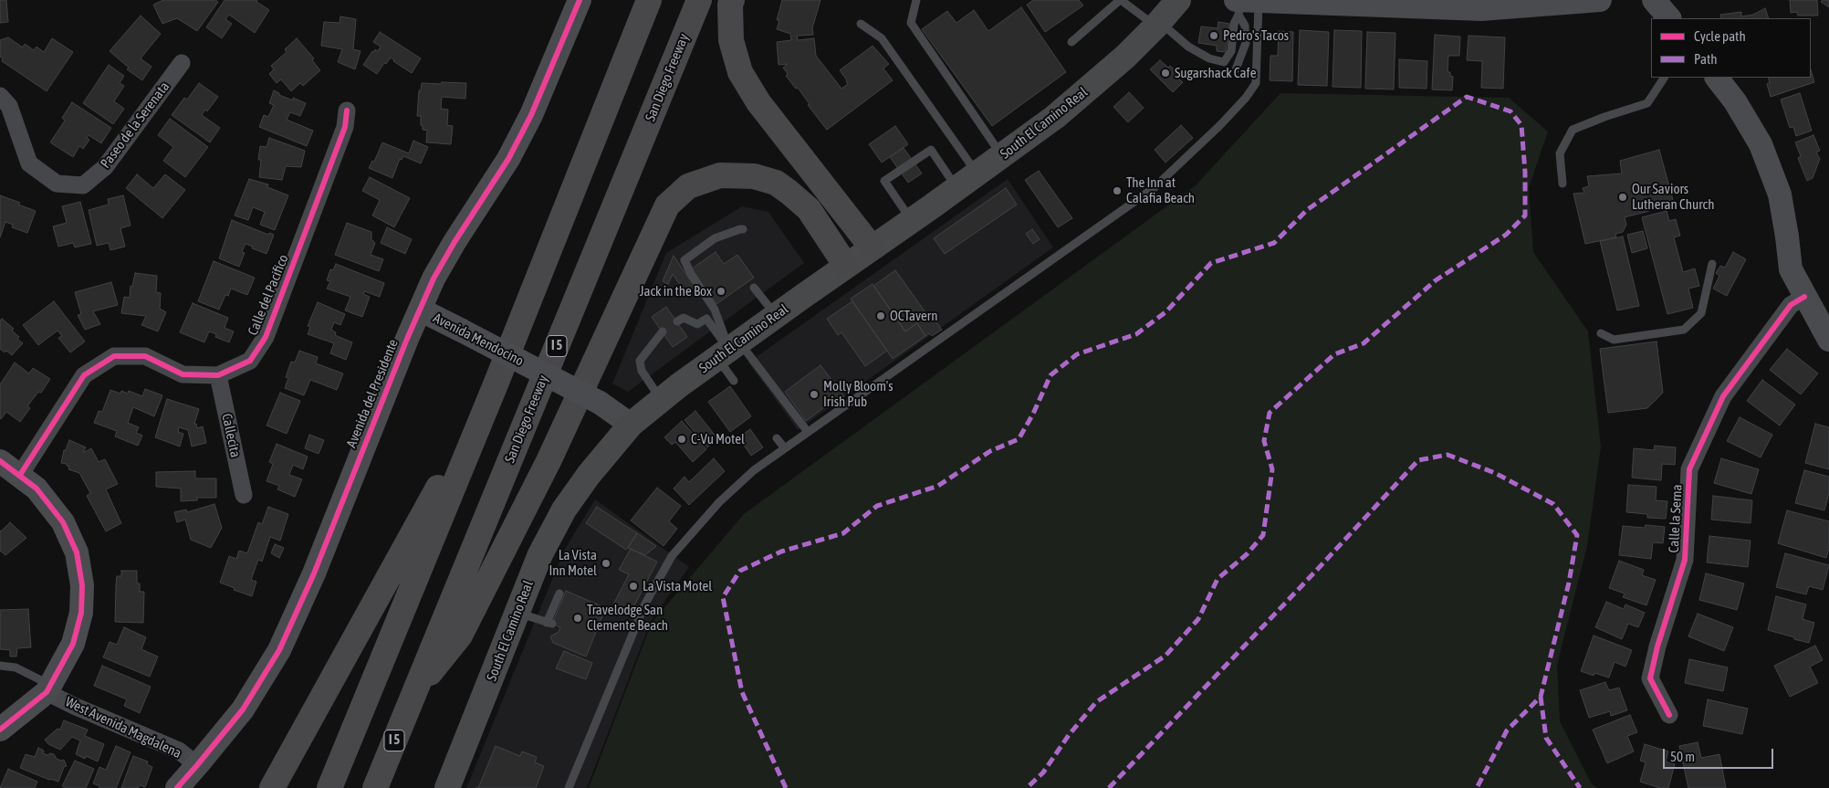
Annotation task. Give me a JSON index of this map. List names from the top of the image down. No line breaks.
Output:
{"streets":{"highway":["San Diego Freeway","I 5"],"main road":["South El Camino Real","Avenida Mendocino","Avenida del Presidente"],"street":["Paseo de la Serenata","Calle del Pacifico","Callecita","Calle la Serna","West Avenida Magdalena"]},"crossings":[["South El Camino Real","Avenida Mendocino"],["Calle del Pacifico","Callecita"],["Avenida Mendocino","Avenida del Presidente"],["Avenida del Presidente","West Avenida Magdalena"]],"places":["Pedro's Tacos","Sugarshack Cafe","The Inn at Calafia Beach","Our Saviors Lutheran Church","Jack in the Box","OCTavern","Molly Bloom's Irish Pub","C-Vu Motel","La Vista Inn Motel","La Vista Motel","Travelodge San Clemente Beach"],"legend":["Cycle path","Path"],"scale_bar":"50 m"}
